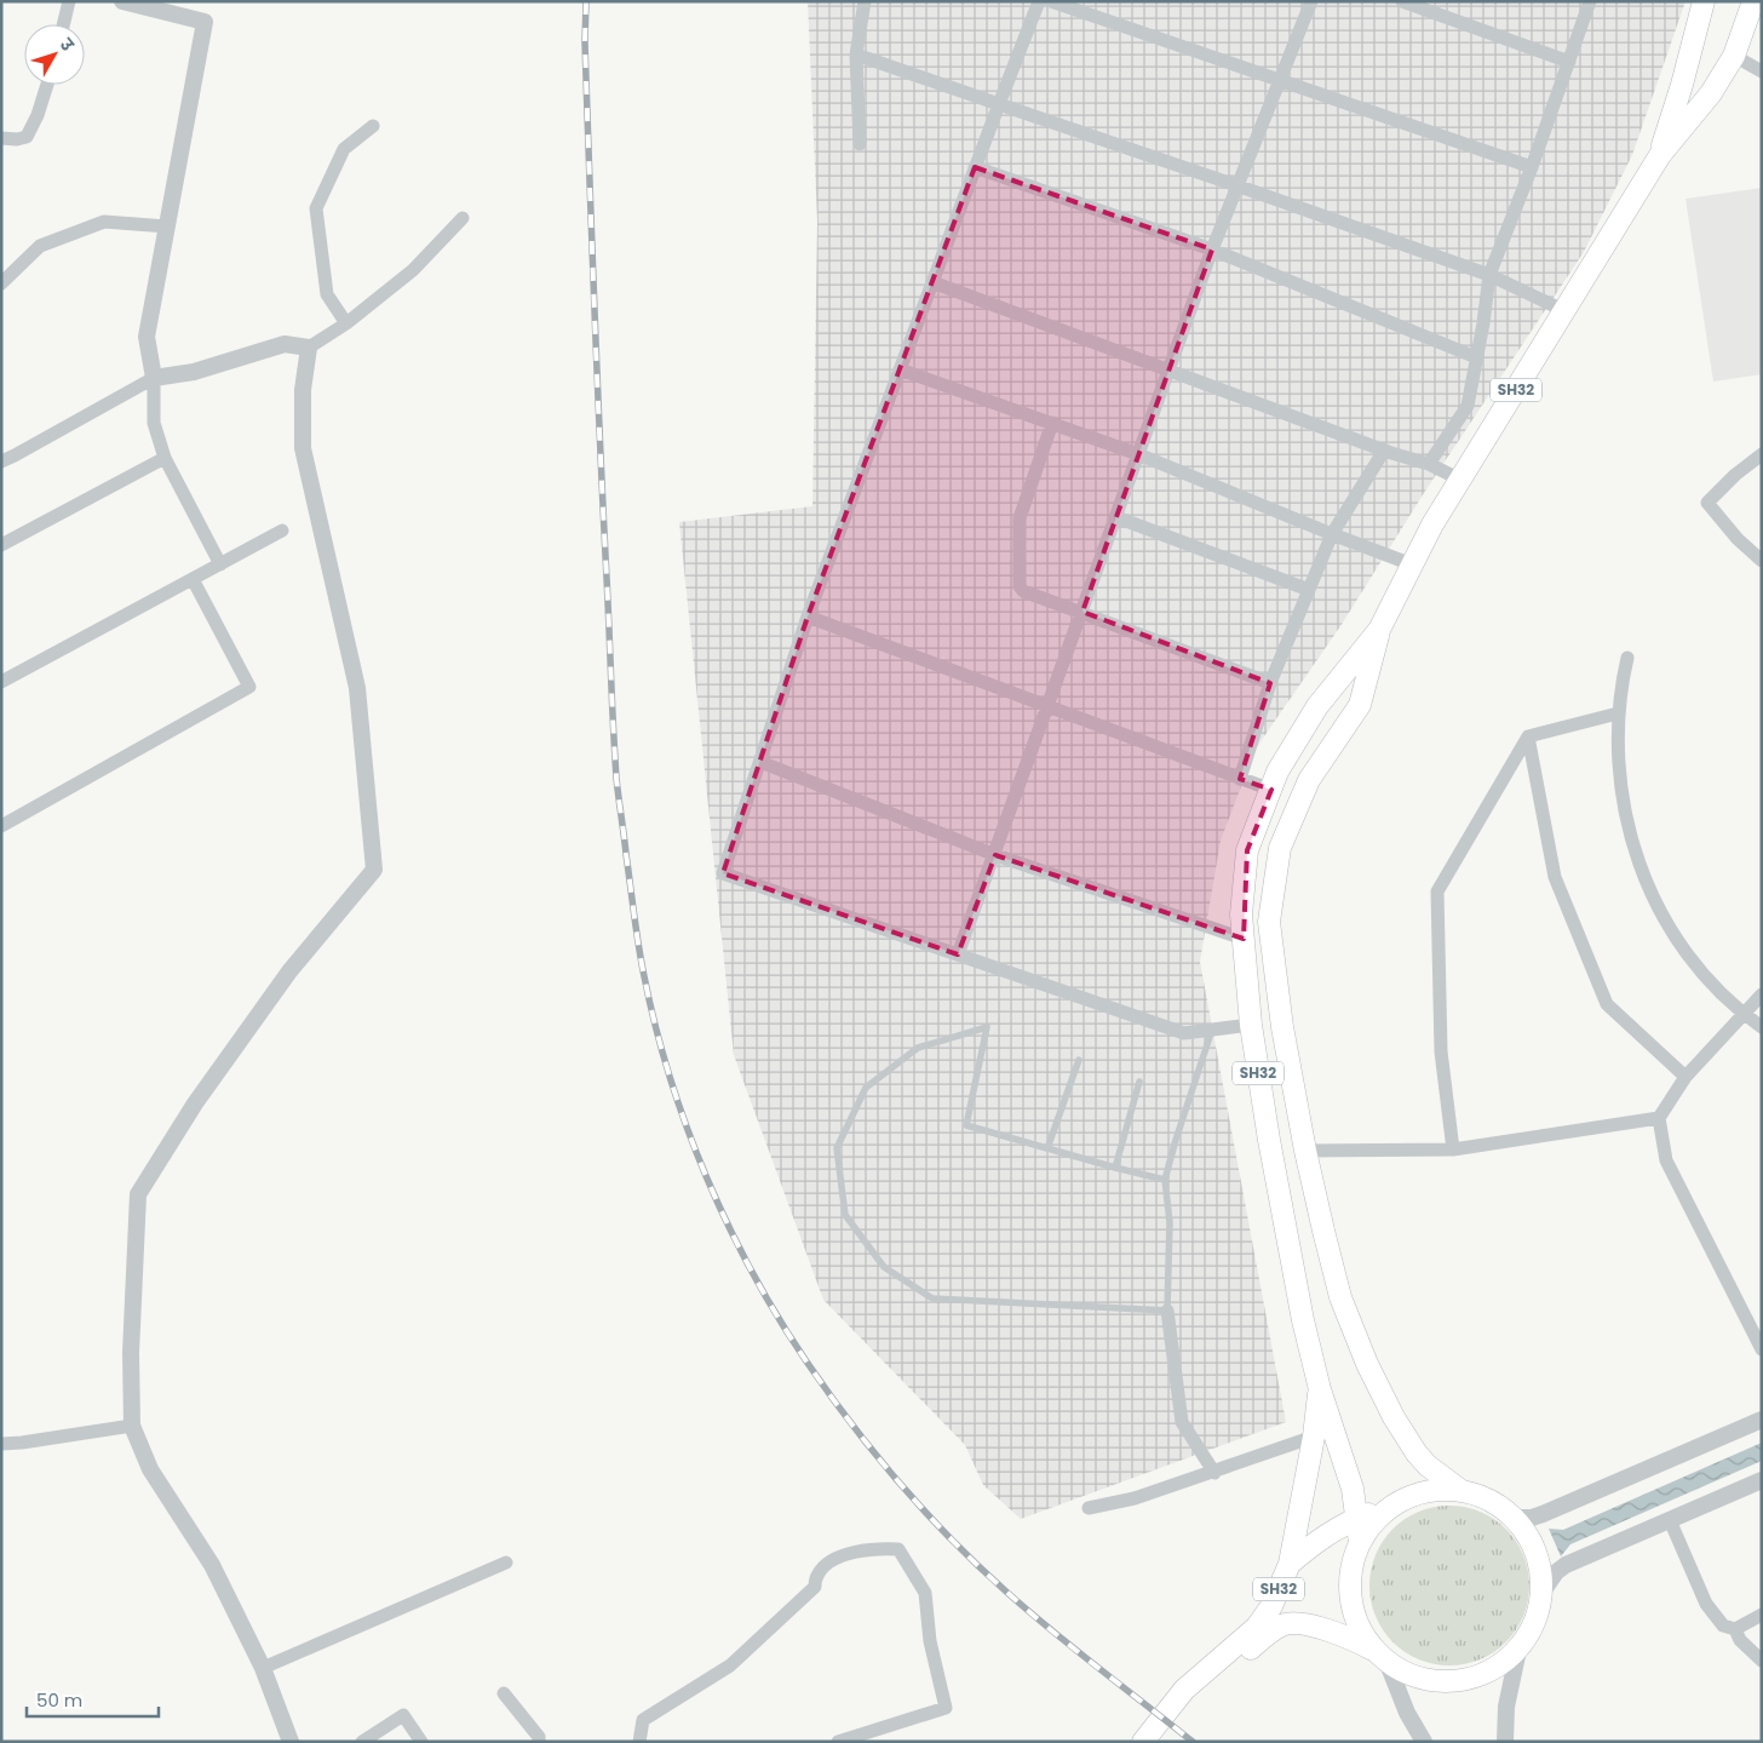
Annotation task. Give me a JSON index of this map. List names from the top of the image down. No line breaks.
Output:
{"streets":{"main road":["SH32"]},"scale_bar":"50 m","north":"top right"}
